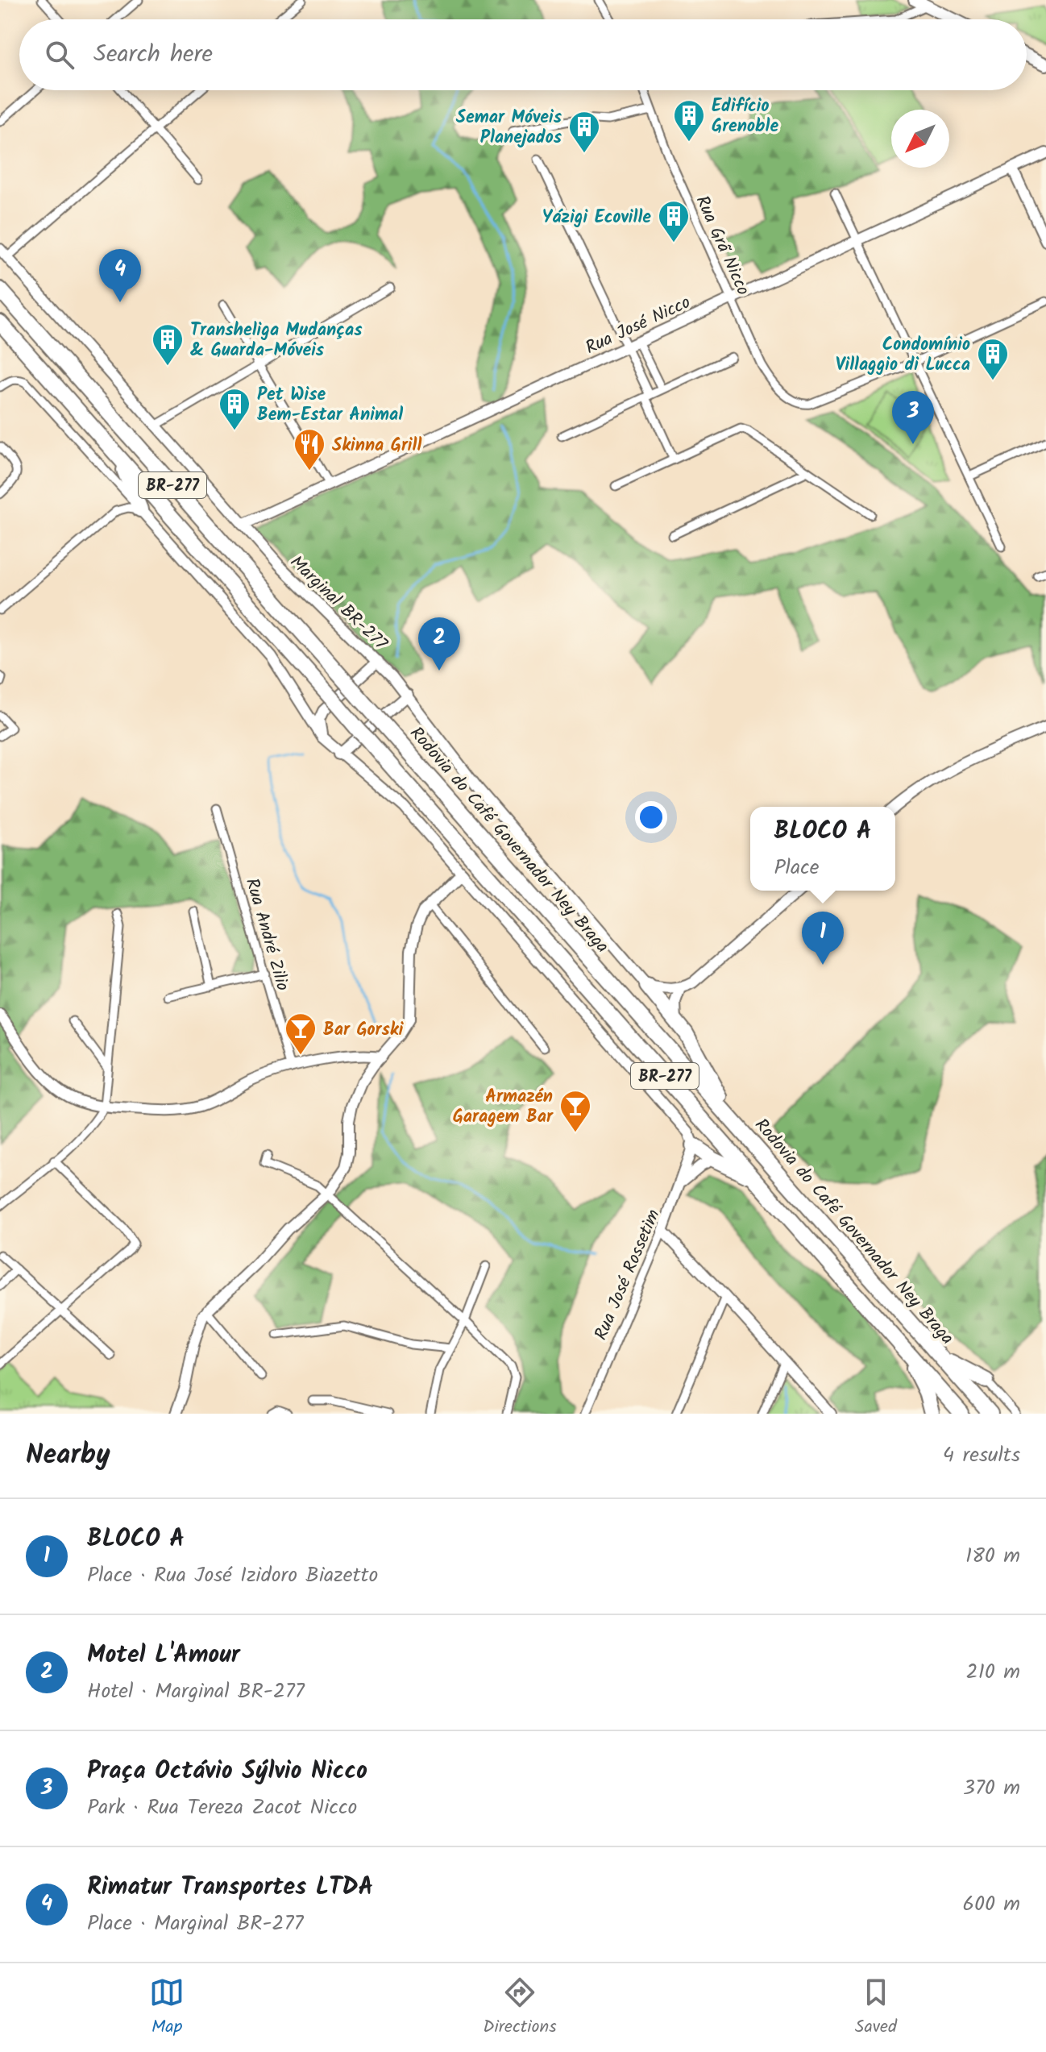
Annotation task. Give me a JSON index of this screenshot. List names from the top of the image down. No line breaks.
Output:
{"streets":{"highway":["BR-277","Rodovia do Café Governador Ney Braga"],"street":["Rua Grã Nicco","Rua José Nicco","Marginal BR-277","Rua André Zilio","Rua José Rossetim"]},"crossings":[["Rua Grã Nicco","Rua José Nicco"],["Rua José Nicco","Marginal BR-277"]],"places":{"building":["Edifício Grenoble","Semar Móveis Planejados","Yázigi Ecoville","Transheliga Mudanças & Guarda-Móveis","Condomínio Villaggio di Lucca","Pet Wise Bem-Estar Animal"],"restaurant":["Skinna Grill"],"bar":["Bar Gorski","Armazén Garagem Bar"]},"north":"bottom left","page":{"search":"Search here","pins":["4","3","2","1"],"popup":["BLOCO A","Place"],"heading":["Nearby","4 results"],"list":[{"mark":"1","name":"BLOCO A","note":"Place · Rua José Izidoro Biazetto","value":"180 m"},{"mark":"2","name":"Motel L'Amour","note":"Hotel · Marginal BR-277","value":"210 m"},{"mark":"3","name":"Praça Octávio Sýlvio Nicco","note":"Park · Rua Tereza Zacot Nicco","value":"370 m"},{"mark":"4","name":"Rimatur Transportes LTDA","note":"Place · Marginal BR-277","value":"600 m"}],"nav":["Map","Directions","Saved"]}}
